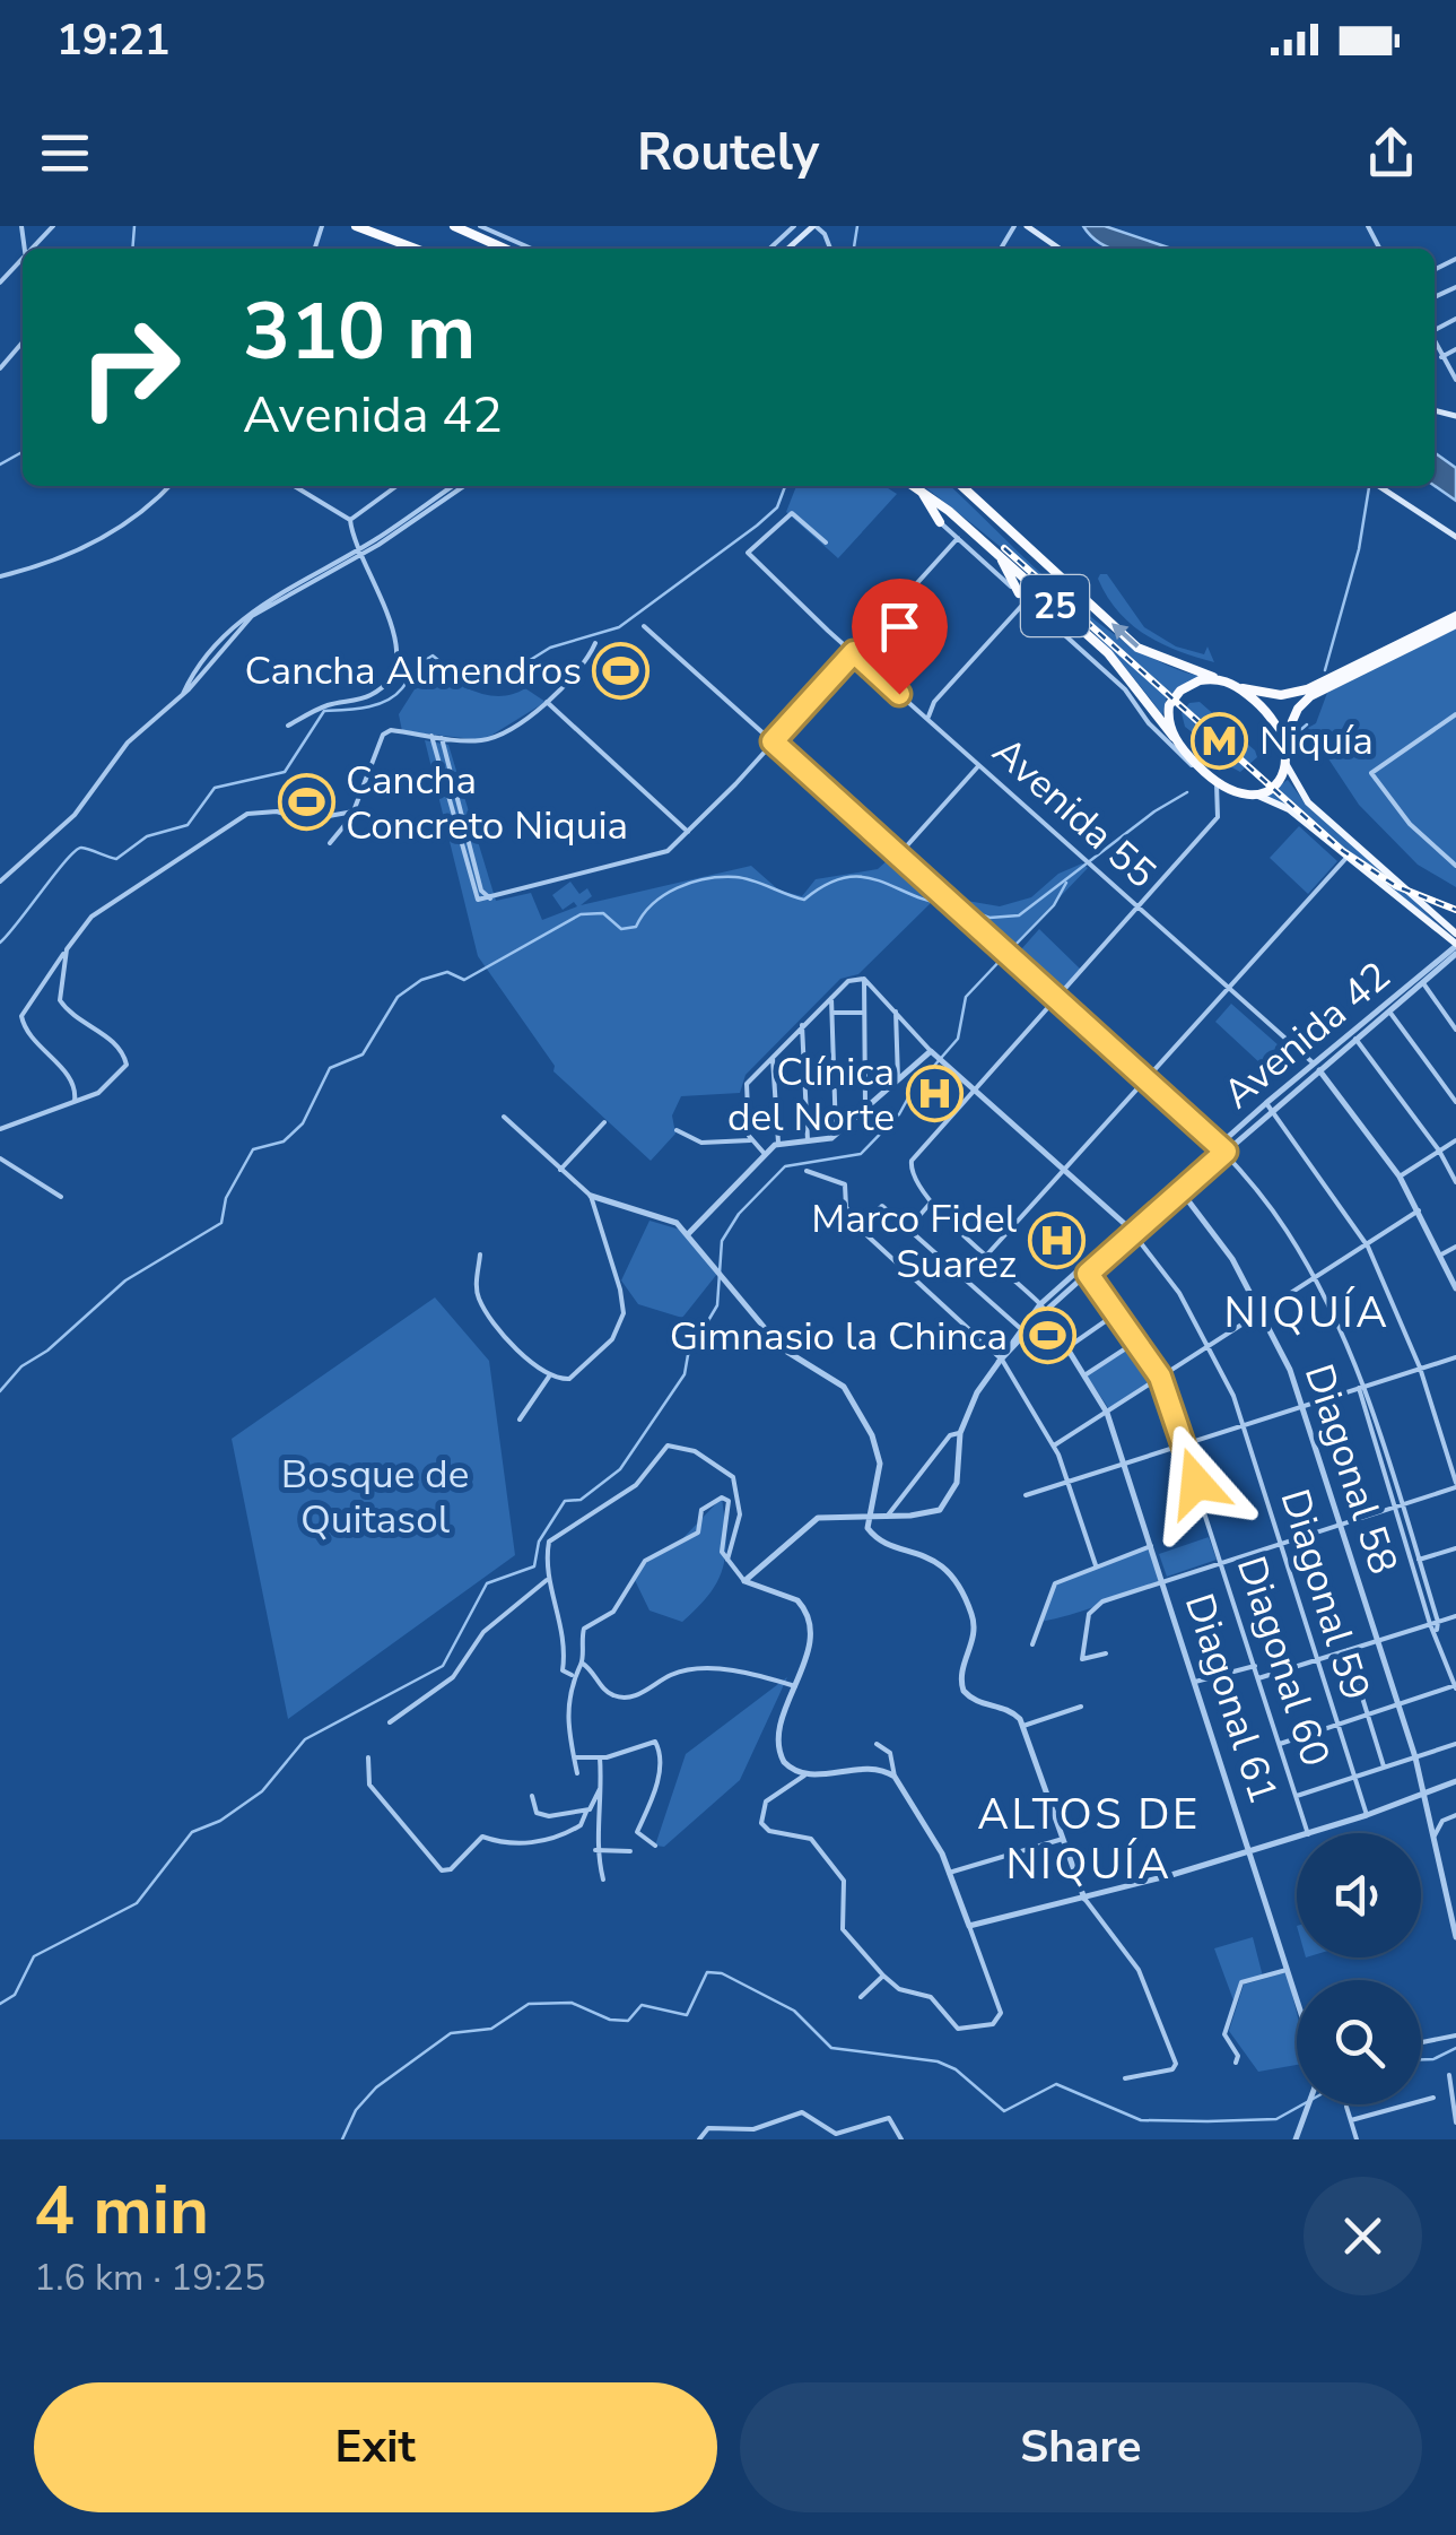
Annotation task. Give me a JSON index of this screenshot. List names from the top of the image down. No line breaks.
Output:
{"streets":{"highway":["25"],"street":["Avenida 55","Avenida 42","Diagonal 58","Diagonal 59","Diagonal 60","Diagonal 61"]},"crossings":[["Avenida 55","Avenida 42"],["Avenida 42","Diagonal 58"],["Avenida 42","Diagonal 59"],["Avenida 42","Diagonal 60"],["Avenida 42","Diagonal 61"]],"districts":["NIQUÍA","ALTOS DE NIQUÍA"],"parks":["Bosque de Quitasol"],"places":{"sports":["Cancha Almendros","Cancha Concreto Niquia","Gimnasio la Chinca"],"metro station":["Niquía"],"hospital":["Clínica del Norte","Marco Fidel Suarez"]},"page":{"status":"19:21","header":"Routely","turn":["310 m","Avenida 42"],"heading":["4 min","1.6 km · 19:25"],"buttons":["Exit","Share"]}}
